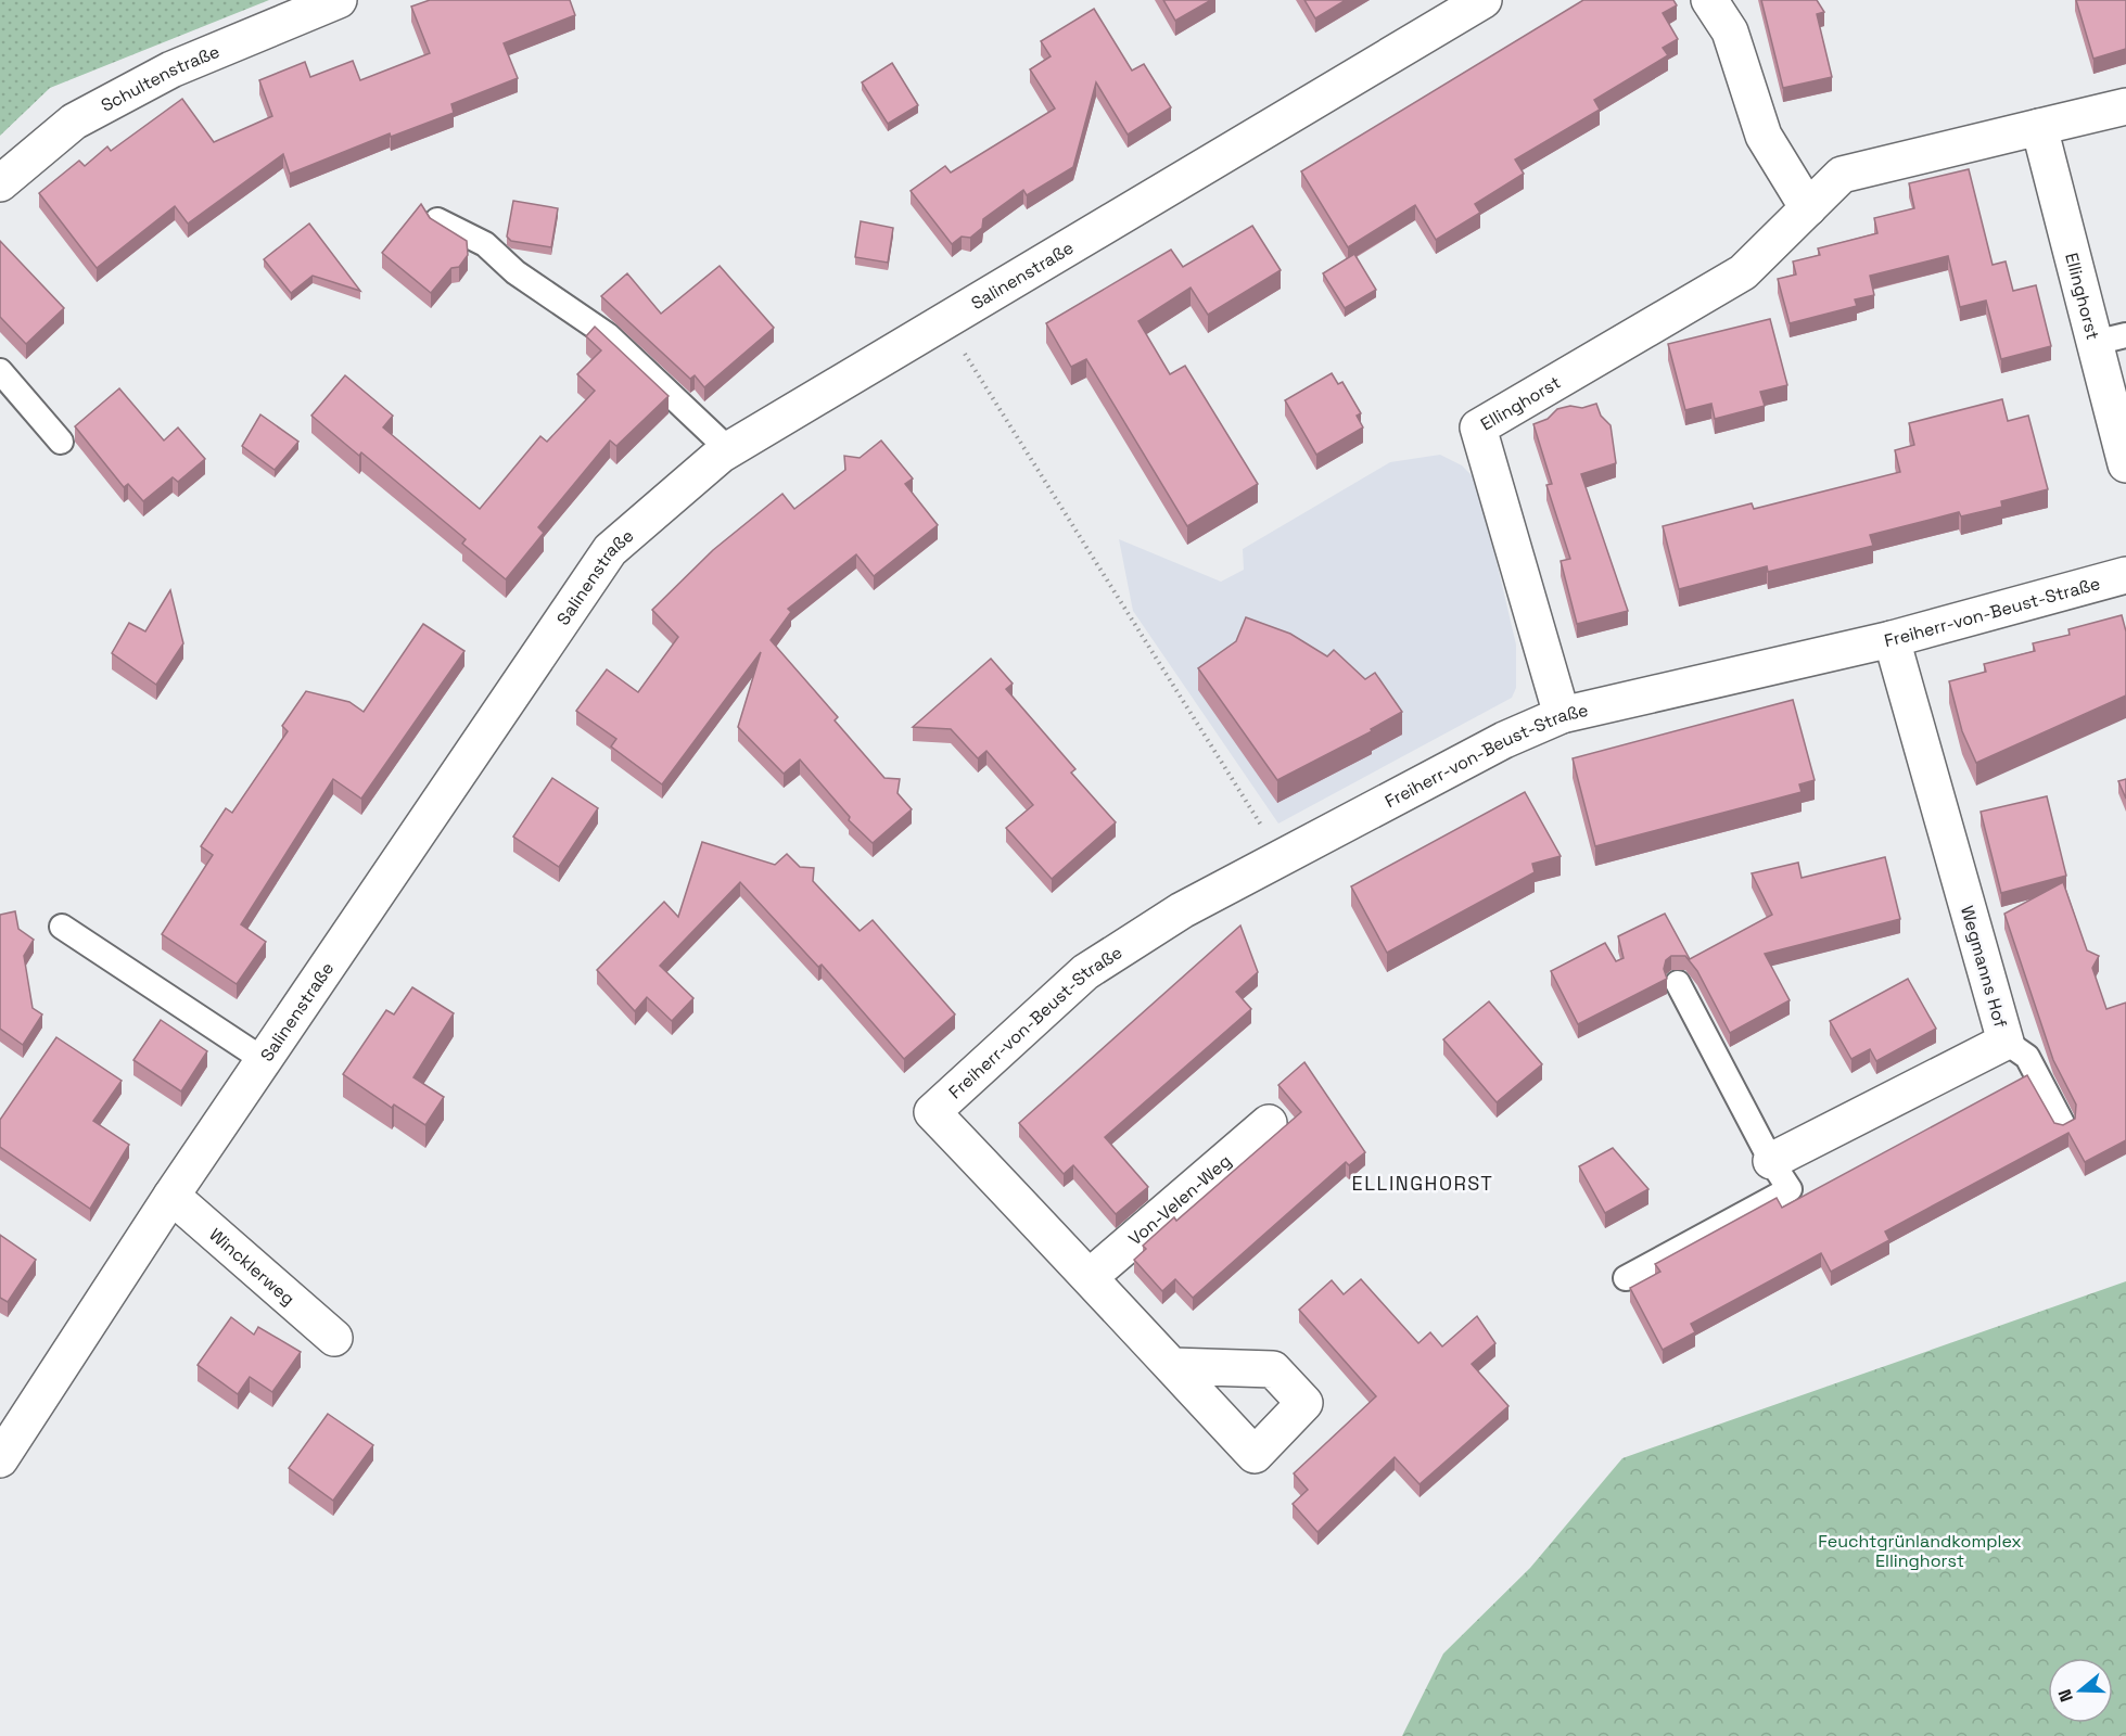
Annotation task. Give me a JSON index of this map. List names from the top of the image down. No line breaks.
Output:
{"streets":{"street":["Schultenstraße","Salinenstraße","Ellinghorst","Freiherr-von-Beust-Straße","Wegmanns Hof","Von-Velen-Weg","Wincklerweg"]},"crossings":[["Salinenstraße","Wincklerweg"],["Ellinghorst","Freiherr-von-Beust-Straße"],["Freiherr-von-Beust-Straße","Wegmanns Hof"],["Freiherr-von-Beust-Straße","Von-Velen-Weg"]],"districts":["ELLINGHORST"],"parks":["Feuchtgrünlandkomplex Ellinghorst"],"north":"left"}
